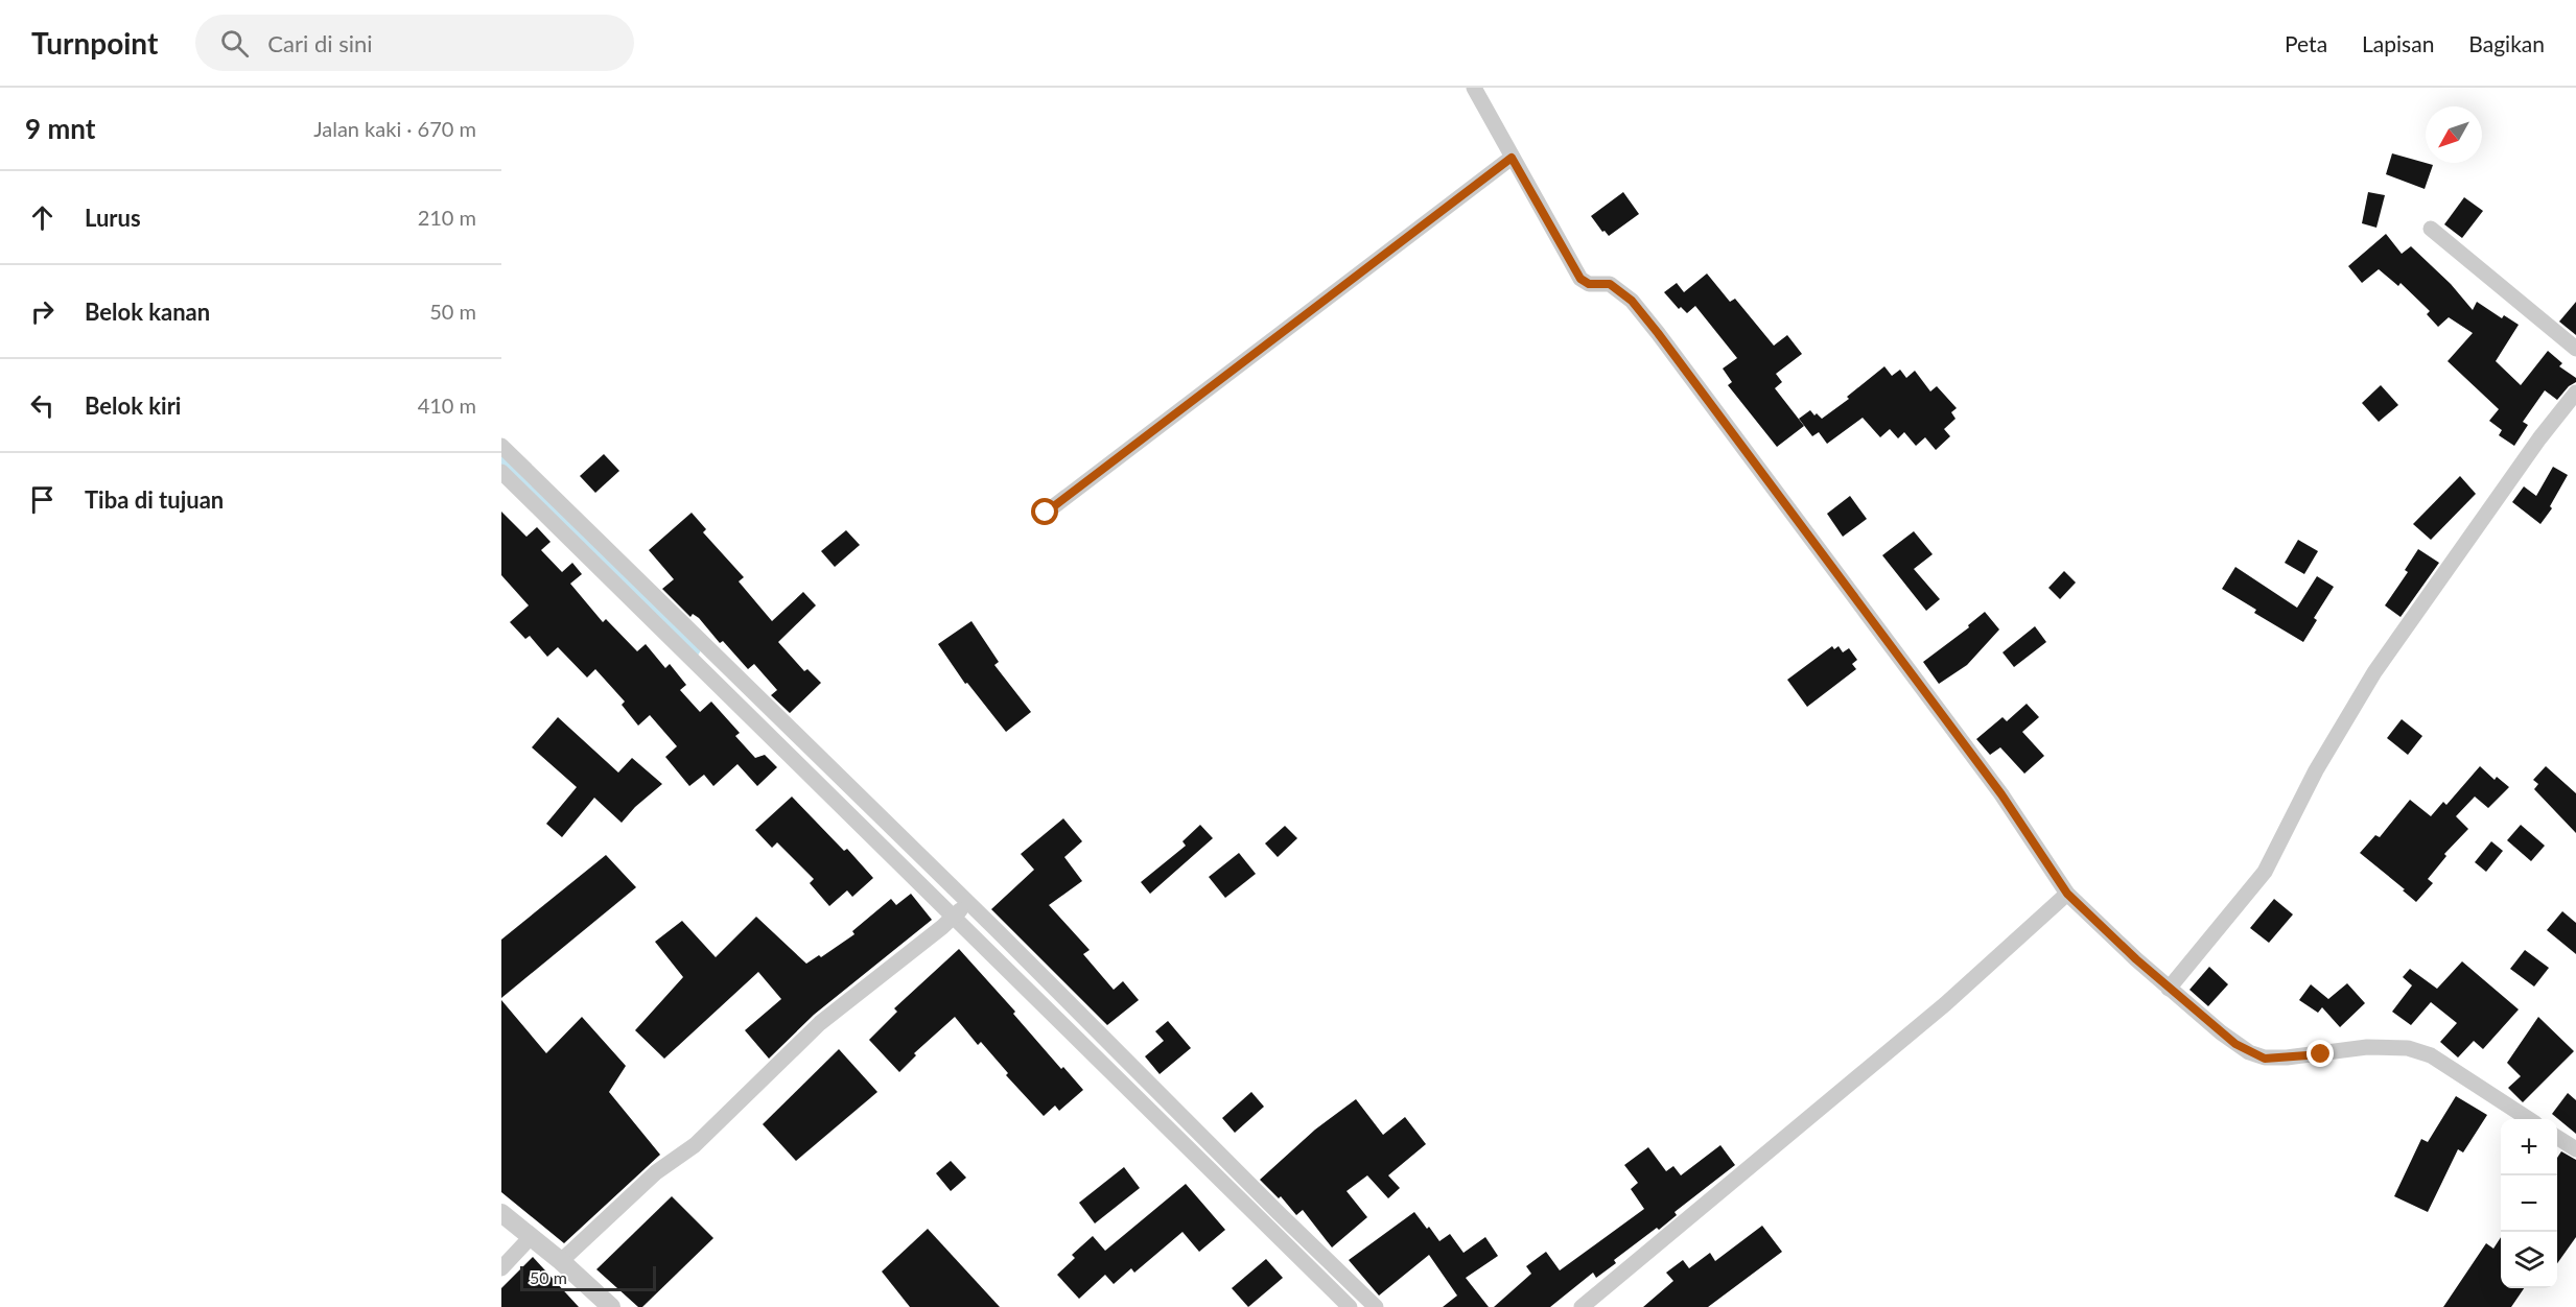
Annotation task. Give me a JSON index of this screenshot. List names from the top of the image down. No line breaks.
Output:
{"scale_bar":"50 m","north":"bottom left","page":{"header":"Turnpoint","search":"Cari di sini","nav":["Peta","Lapisan","Bagikan"],"heading":["9 mnt","Jalan kaki · 670 m"],"list":[["Lurus","210 m"],["Belok kanan","50 m"],["Belok kiri","410 m"],"Tiba di tujuan"],"map_buttons":["+","−"],"scale":"50 m"}}
